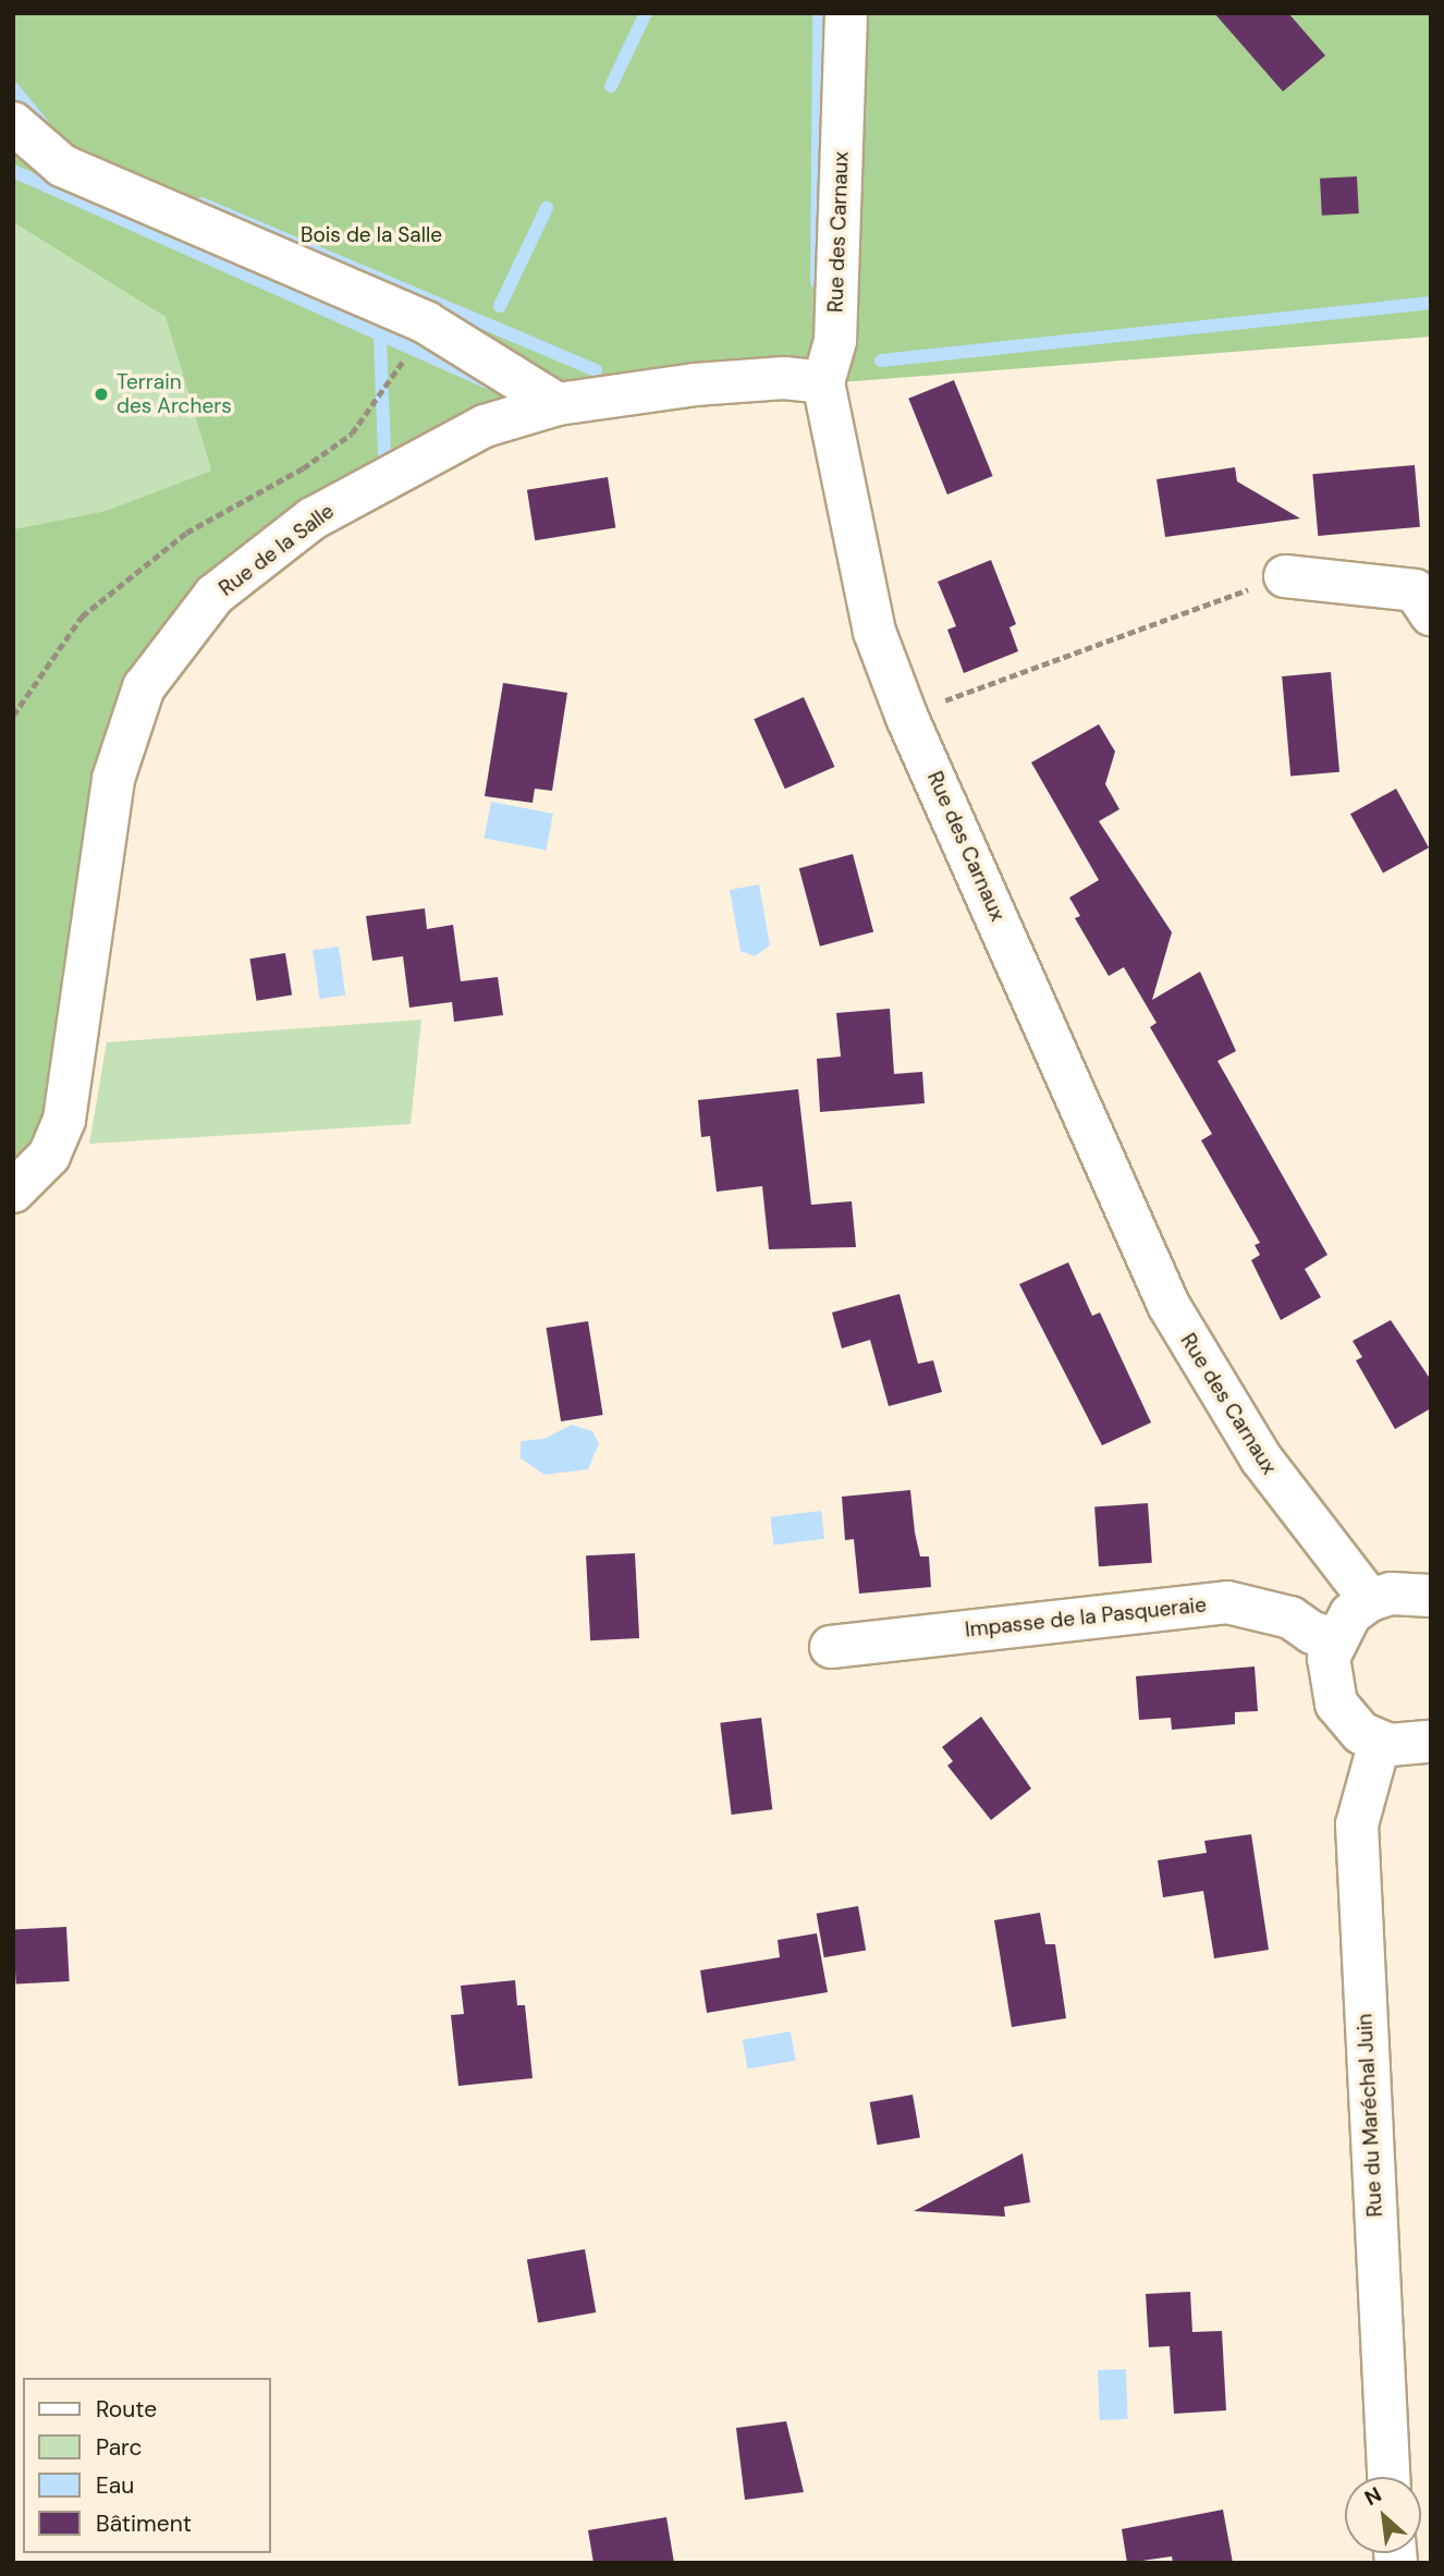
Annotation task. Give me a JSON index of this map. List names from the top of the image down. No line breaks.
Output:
{"streets":{"street":["Rue des Carnaux","Rue de la Salle","Impasse de la Pasqueraie","Rue du Maréchal Juin"]},"crossings":[["Rue des Carnaux","Rue de la Salle"]],"parks":["Bois de la Salle"],"places":["Terrain des Archers"],"legend":["Route","Parc","Eau","Bâtiment"],"north":"top left"}
